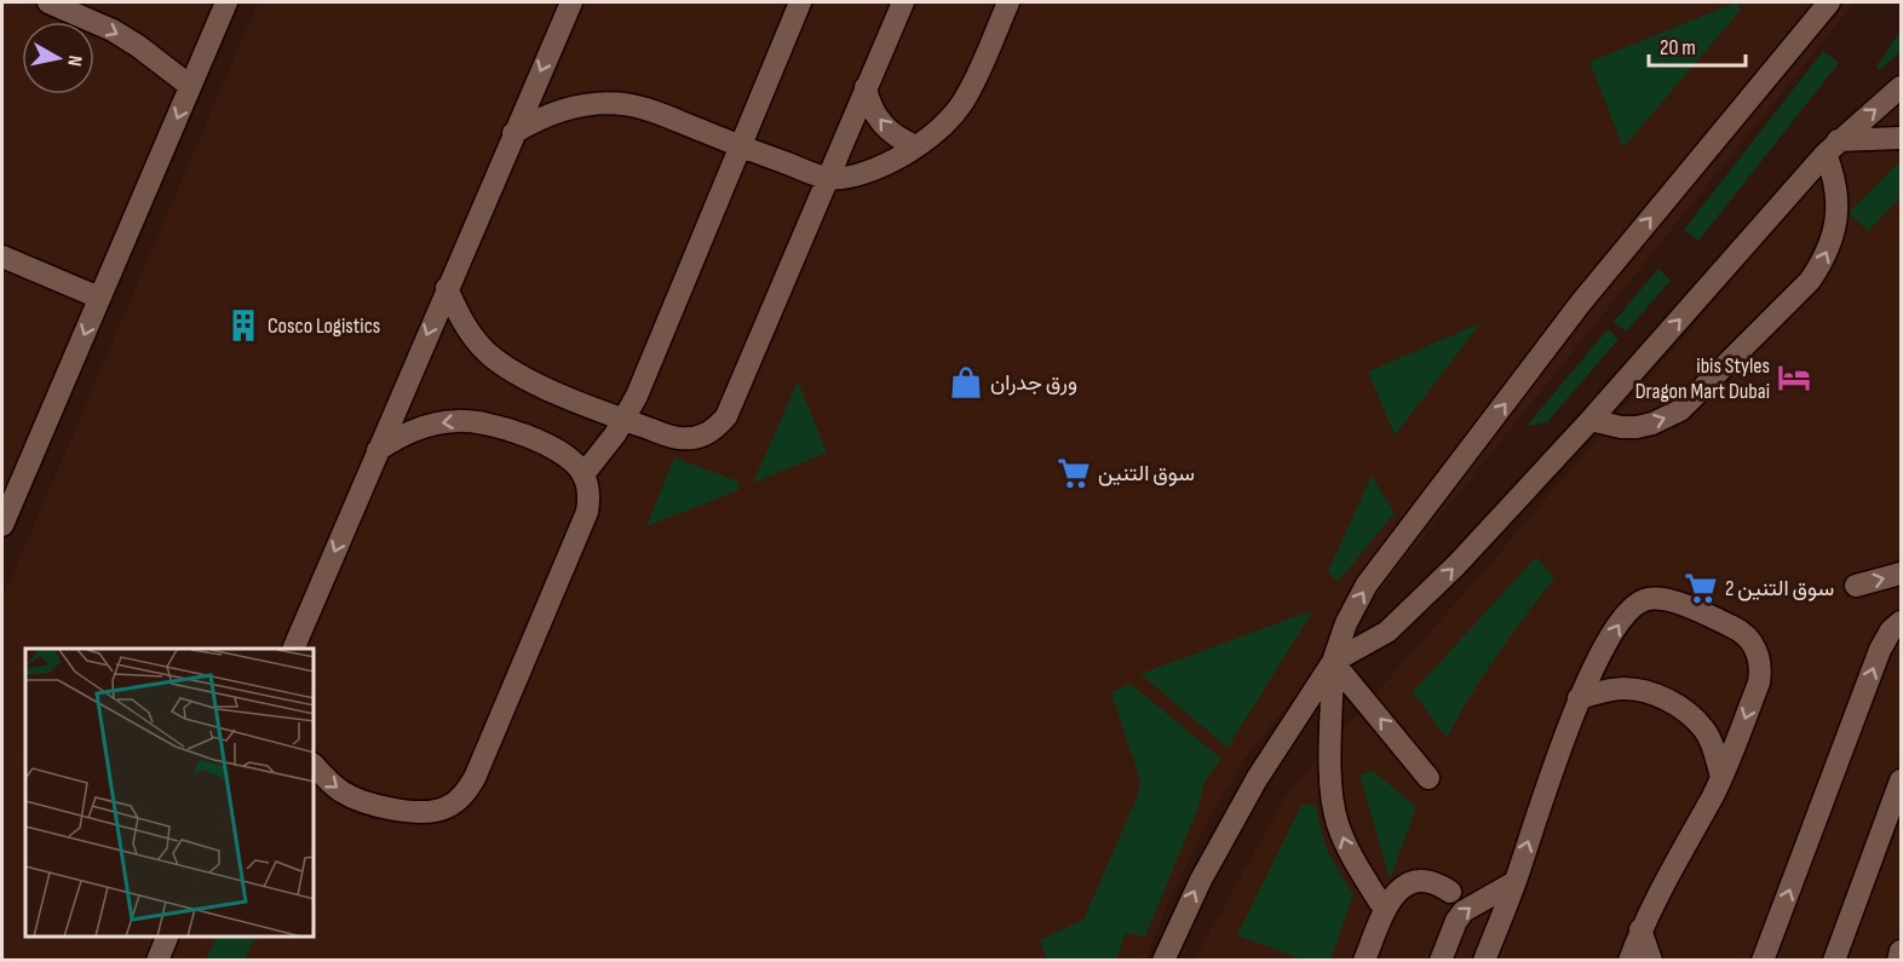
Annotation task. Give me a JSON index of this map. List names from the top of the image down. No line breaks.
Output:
{"places":{"building":["Cosco Logistics"],"hotel":["ibis Styles Dragon Mart Dubai"],"shop":["ورق جدران"],"supermarket":["سوق التنين","سوق التنين 2"]},"scale_bar":"20 m","north":"right"}
